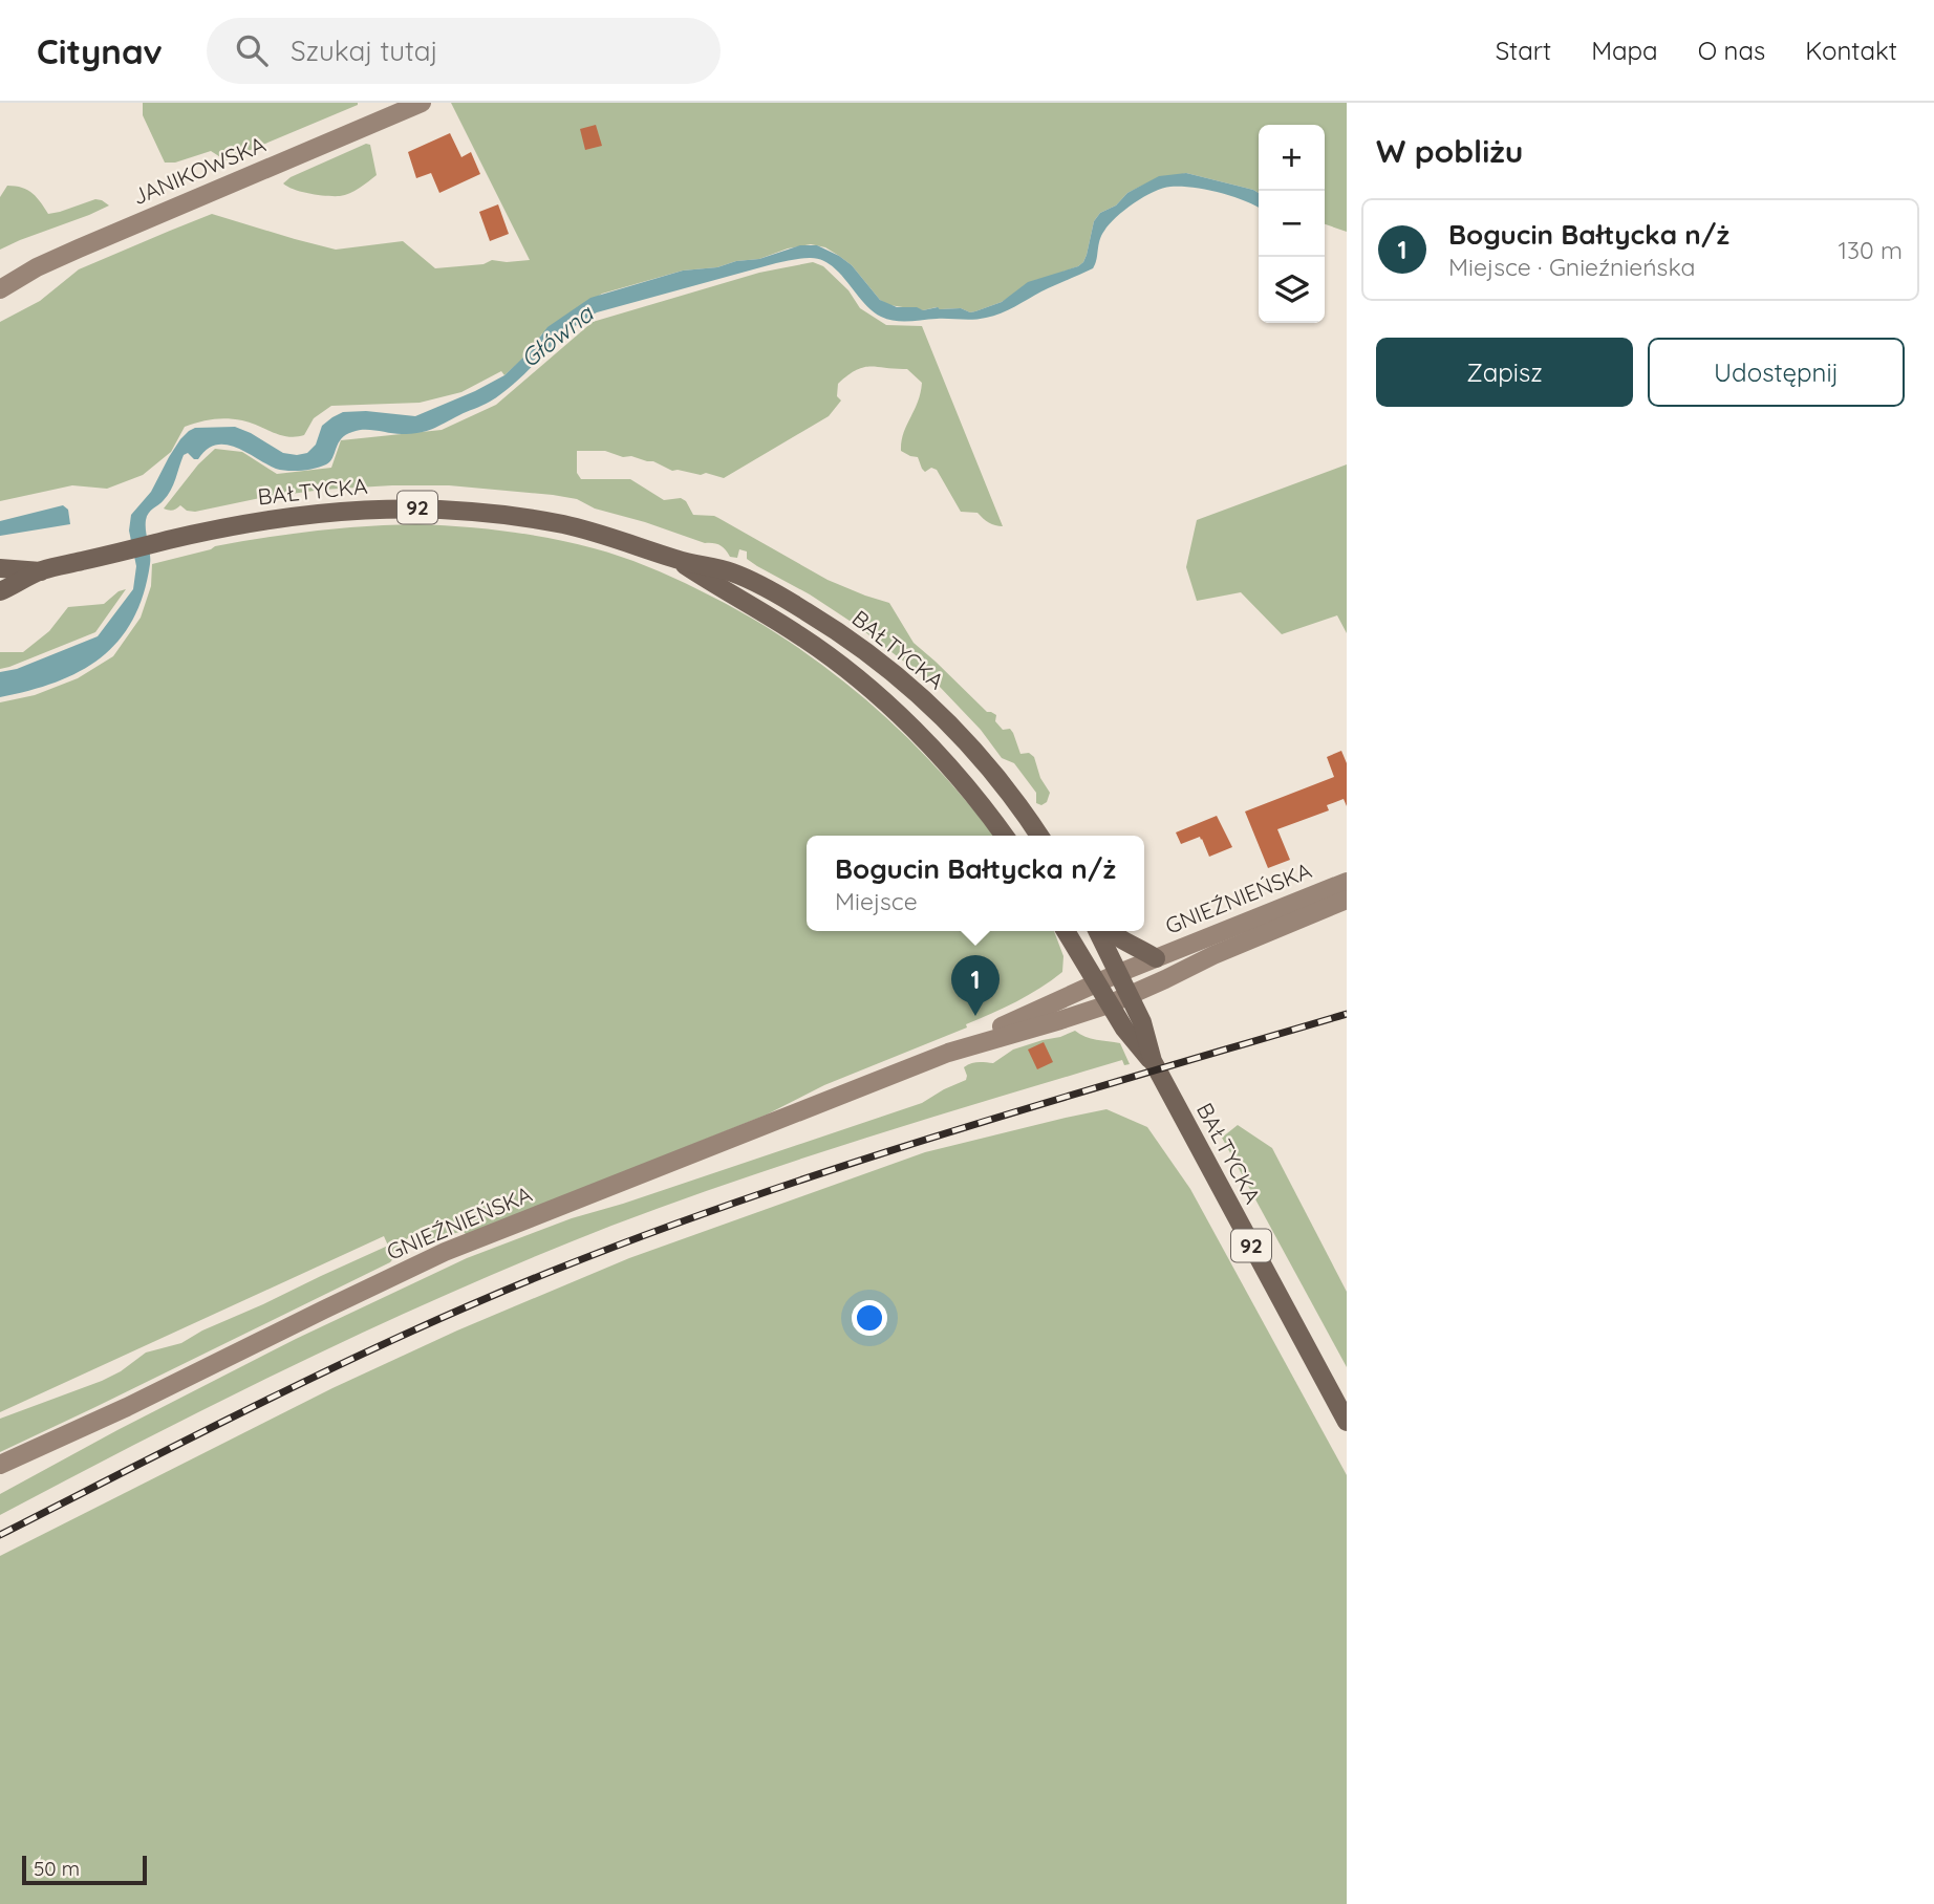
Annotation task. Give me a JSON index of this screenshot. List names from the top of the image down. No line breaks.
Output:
{"streets":{"main road":["BAŁTYCKA","92"],"street":["JANIKOWSKA","GNIEŹNIEŃSKA"]},"crossings":[["BAŁTYCKA","GNIEŹNIEŃSKA"]],"water":["Główna"],"scale_bar":"50 m","page":{"header":"Citynav","search":"Szukaj tutaj","nav":["Start","Mapa","O nas","Kontakt"],"heading":"W pobliżu","map_buttons":["+","−"],"list":[{"mark":"1","name":"Bogucin Bałtycka n/ż","note":"Miejsce · Gnieźnieńska","value":"130 m"}],"buttons":["Zapisz","Udostępnij"],"popup":["Bogucin Bałtycka n/ż","Miejsce"],"pins":"1","scale":"50 m"}}
